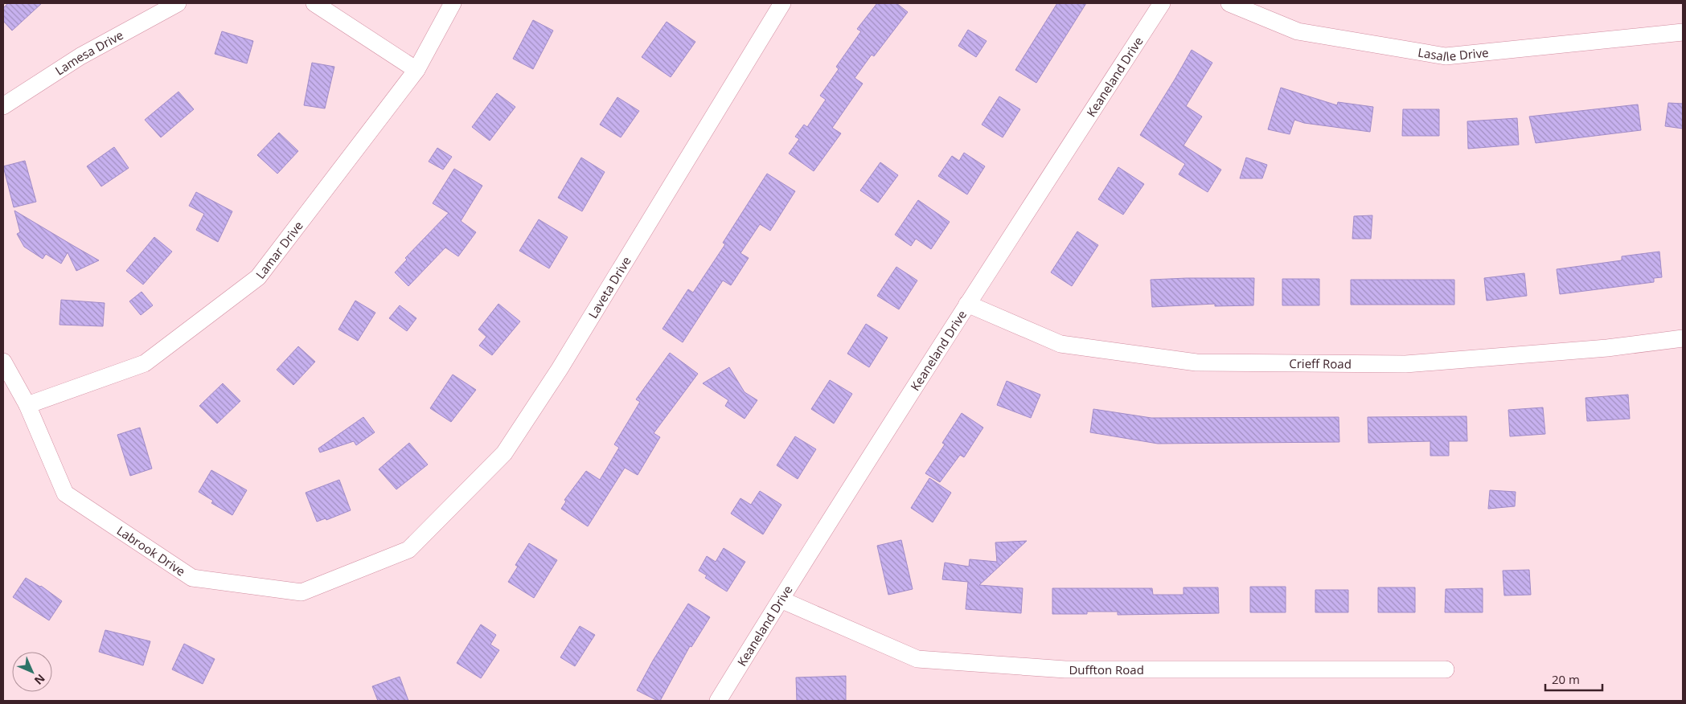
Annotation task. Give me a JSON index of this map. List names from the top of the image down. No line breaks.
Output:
{"streets":{"street":["Lasalle Drive","Lamesa Drive","Keaneland Drive","Lamar Drive","Laveta Drive","Crieff Road","Labrook Drive","Duffton Road"]},"crossings":[["Keaneland Drive","Crieff Road"],["Keaneland Drive","Duffton Road"],["Lamar Drive","Labrook Drive"],["Laveta Drive","Labrook Drive"]],"scale_bar":"20 m","north":"bottom right"}
